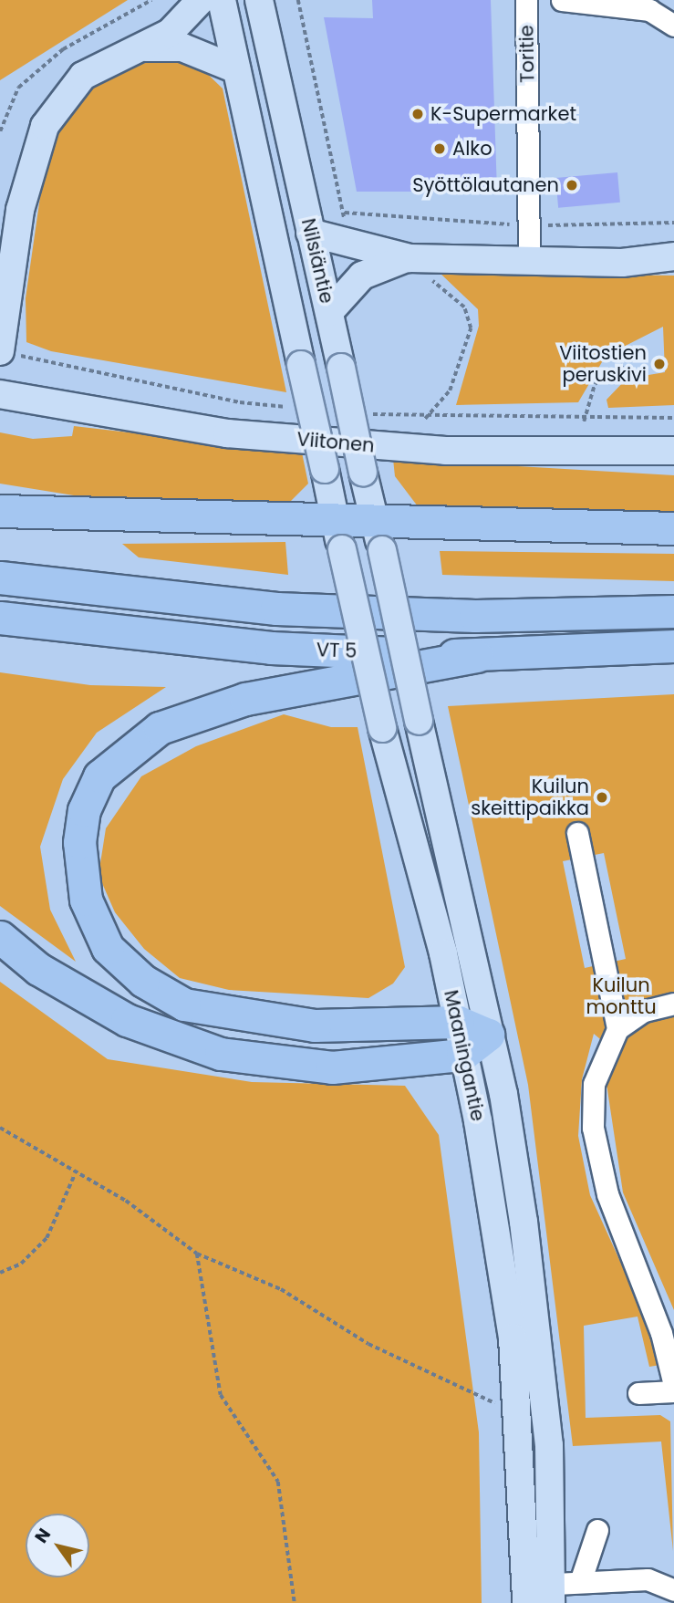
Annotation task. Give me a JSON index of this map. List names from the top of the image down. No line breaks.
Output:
{"streets":{"highway":["VT 5"],"main road":["Nilsiäntie","Viitonen","Maaningantie"],"street":["Toritie"]},"crossings":[["Nilsiäntie","Maaningantie"]],"parks":["Kuilun monttu"],"places":["K-Supermarket","Alko","Syöttölautanen","Viitostien peruskivi","Kuilun skeittipaikka"],"north":"top left"}
